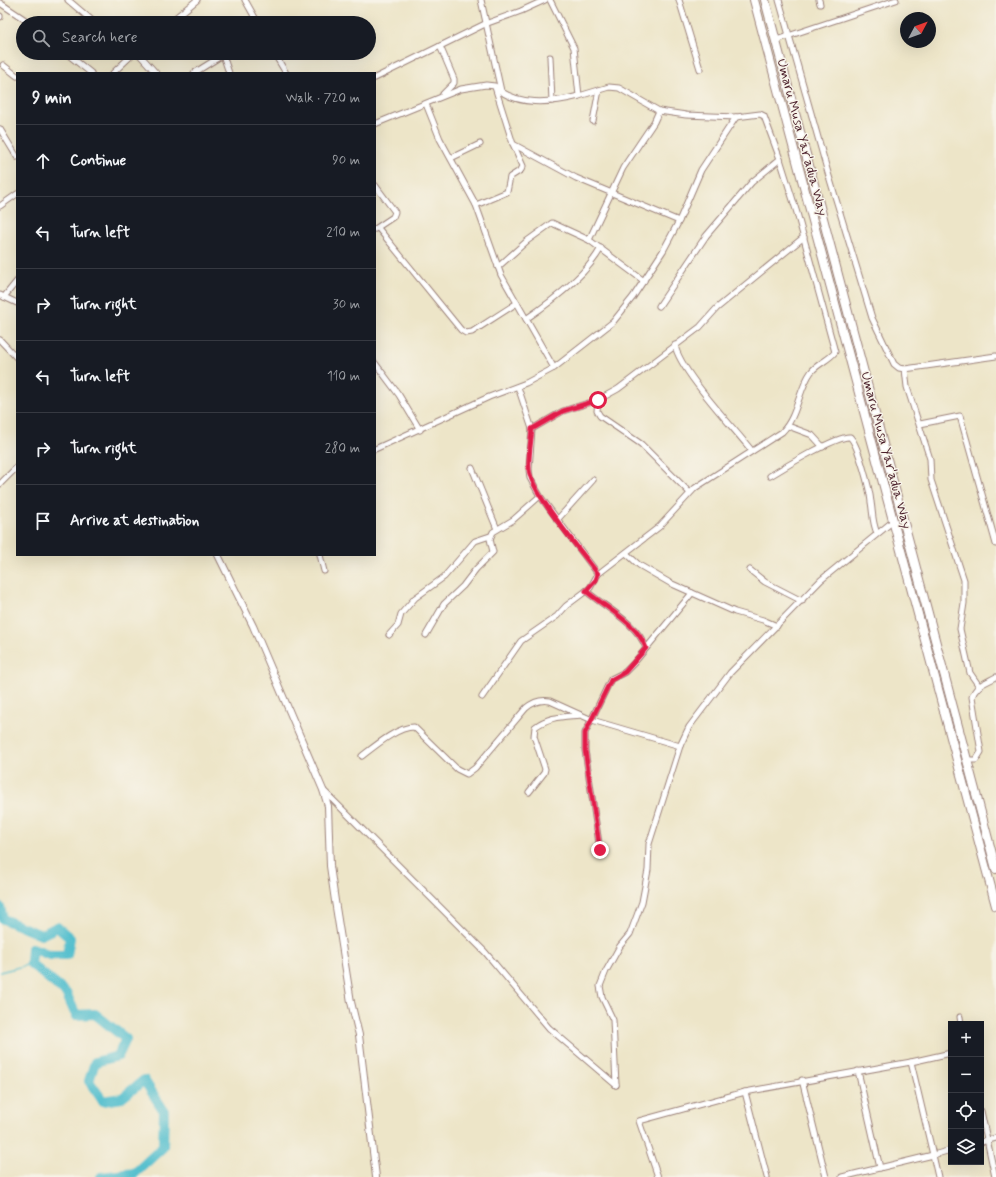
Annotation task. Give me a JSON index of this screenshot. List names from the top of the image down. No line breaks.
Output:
{"streets":{"main road":["Umaru Musa Yar'adua Way"]},"north":"top right","page":{"search":"Search here","heading":["9 min","Walk · 720 m"],"list":[["Continue","90 m"],["Turn left","210 m"],["Turn right","30 m"],["Turn left","110 m"],["Turn right","280 m"],"Arrive at destination"],"map_buttons":["+","−"]}}
